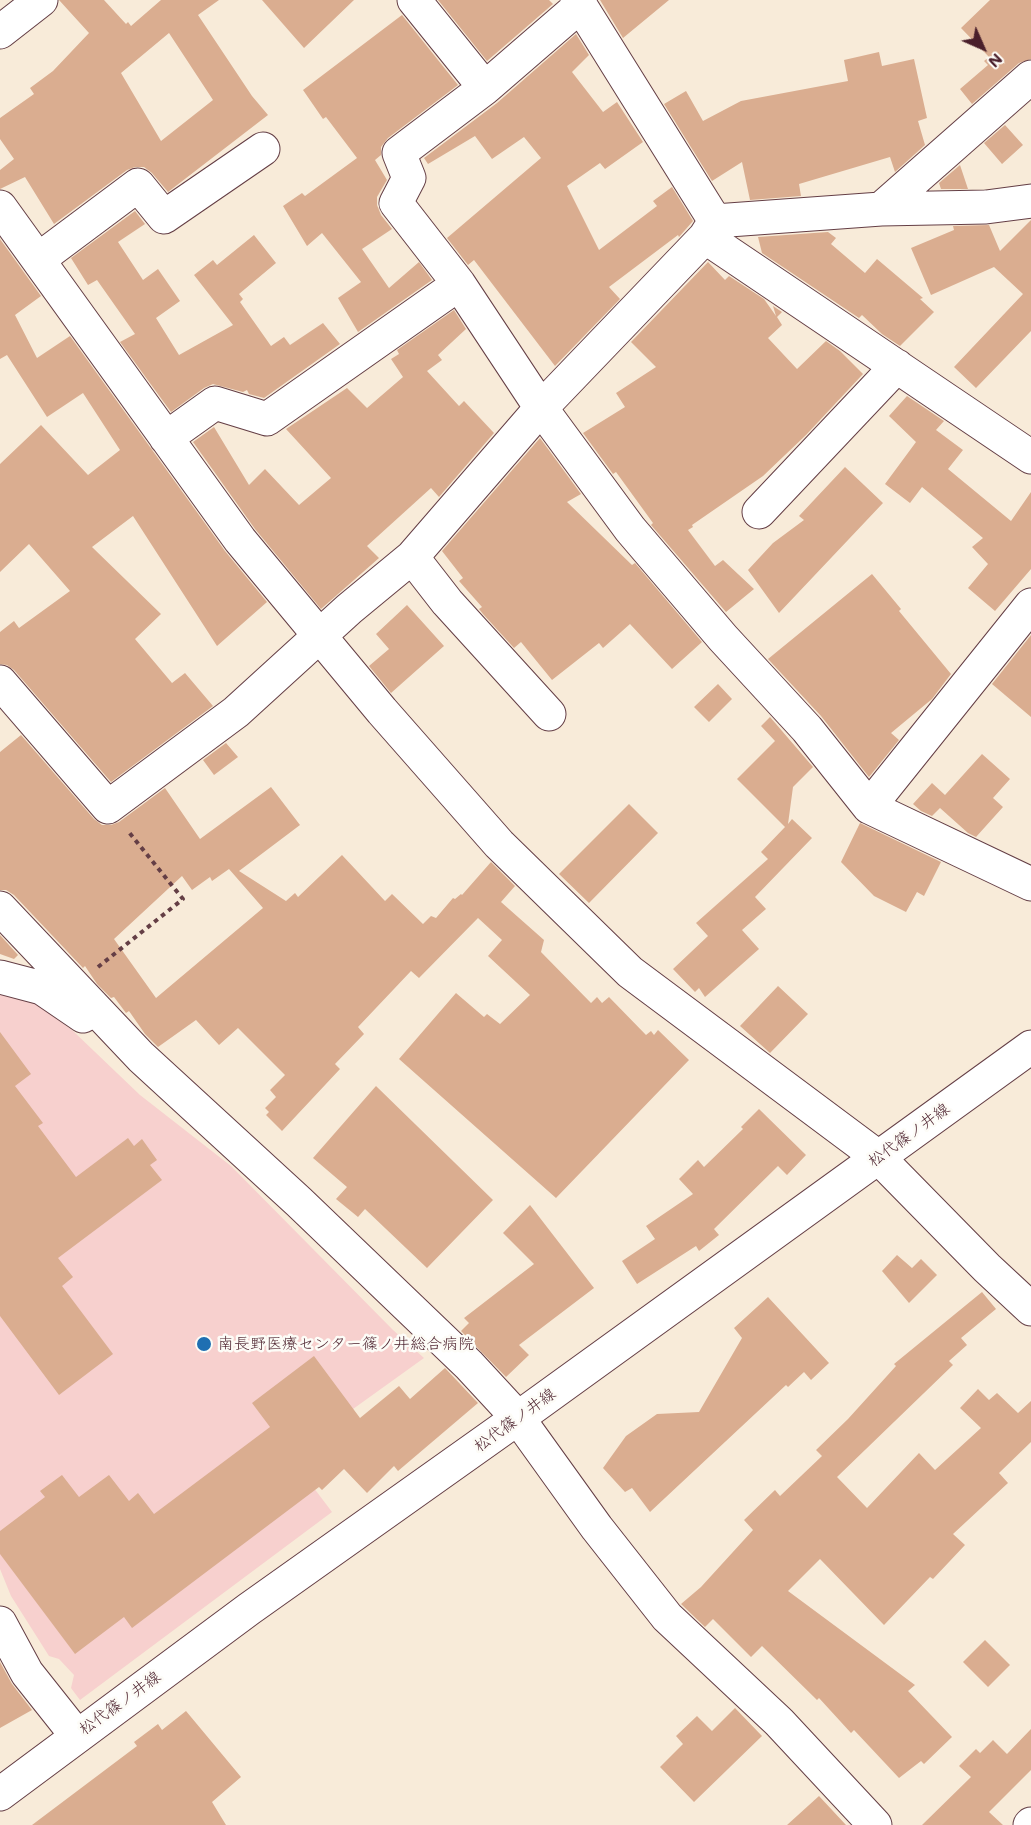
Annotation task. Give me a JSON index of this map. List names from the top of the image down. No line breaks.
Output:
{"streets":{"street":["松代篠ノ井線"]},"places":["南長野医療センター篠ノ井総合病院"],"north":"bottom right"}
